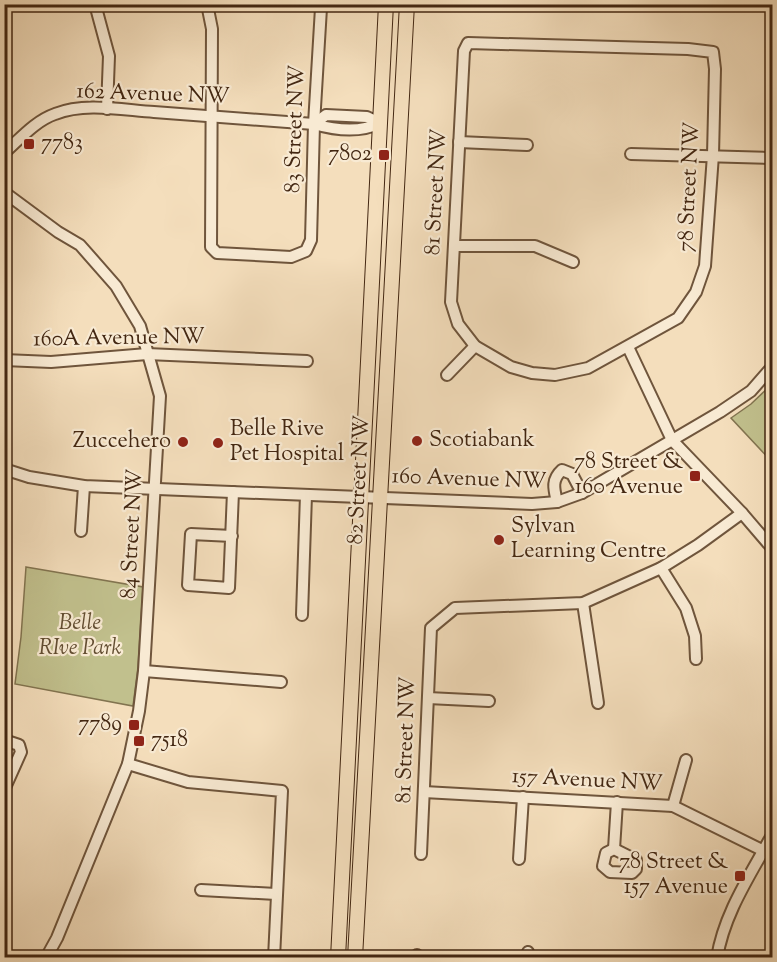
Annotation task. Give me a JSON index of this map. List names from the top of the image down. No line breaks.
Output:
{"streets":{"main road":["82 Street NW"],"street":["162 Avenue NW","83 Street NW","78 Street NW","81 Street NW","160A Avenue NW","160 Avenue NW","84 Street NW","157 Avenue NW"]},"crossings":[["162 Avenue NW","83 Street NW"],["162 Avenue NW","82 Street NW"],["78 Street NW","81 Street NW"],["81 Street NW","157 Avenue NW"],["160A Avenue NW","84 Street NW"],["82 Street NW","160 Avenue NW"],["160 Avenue NW","84 Street NW"]],"parks":["Belle RIve Park"],"places":{"transit":["7783","7802","78 Street & 160 Avenue","7789","7518","78 Street & 157 Avenue"],"other":["Scotiabank","Zuccehero","Belle Rive Pet Hospital","Sylvan Learning Centre"]}}
